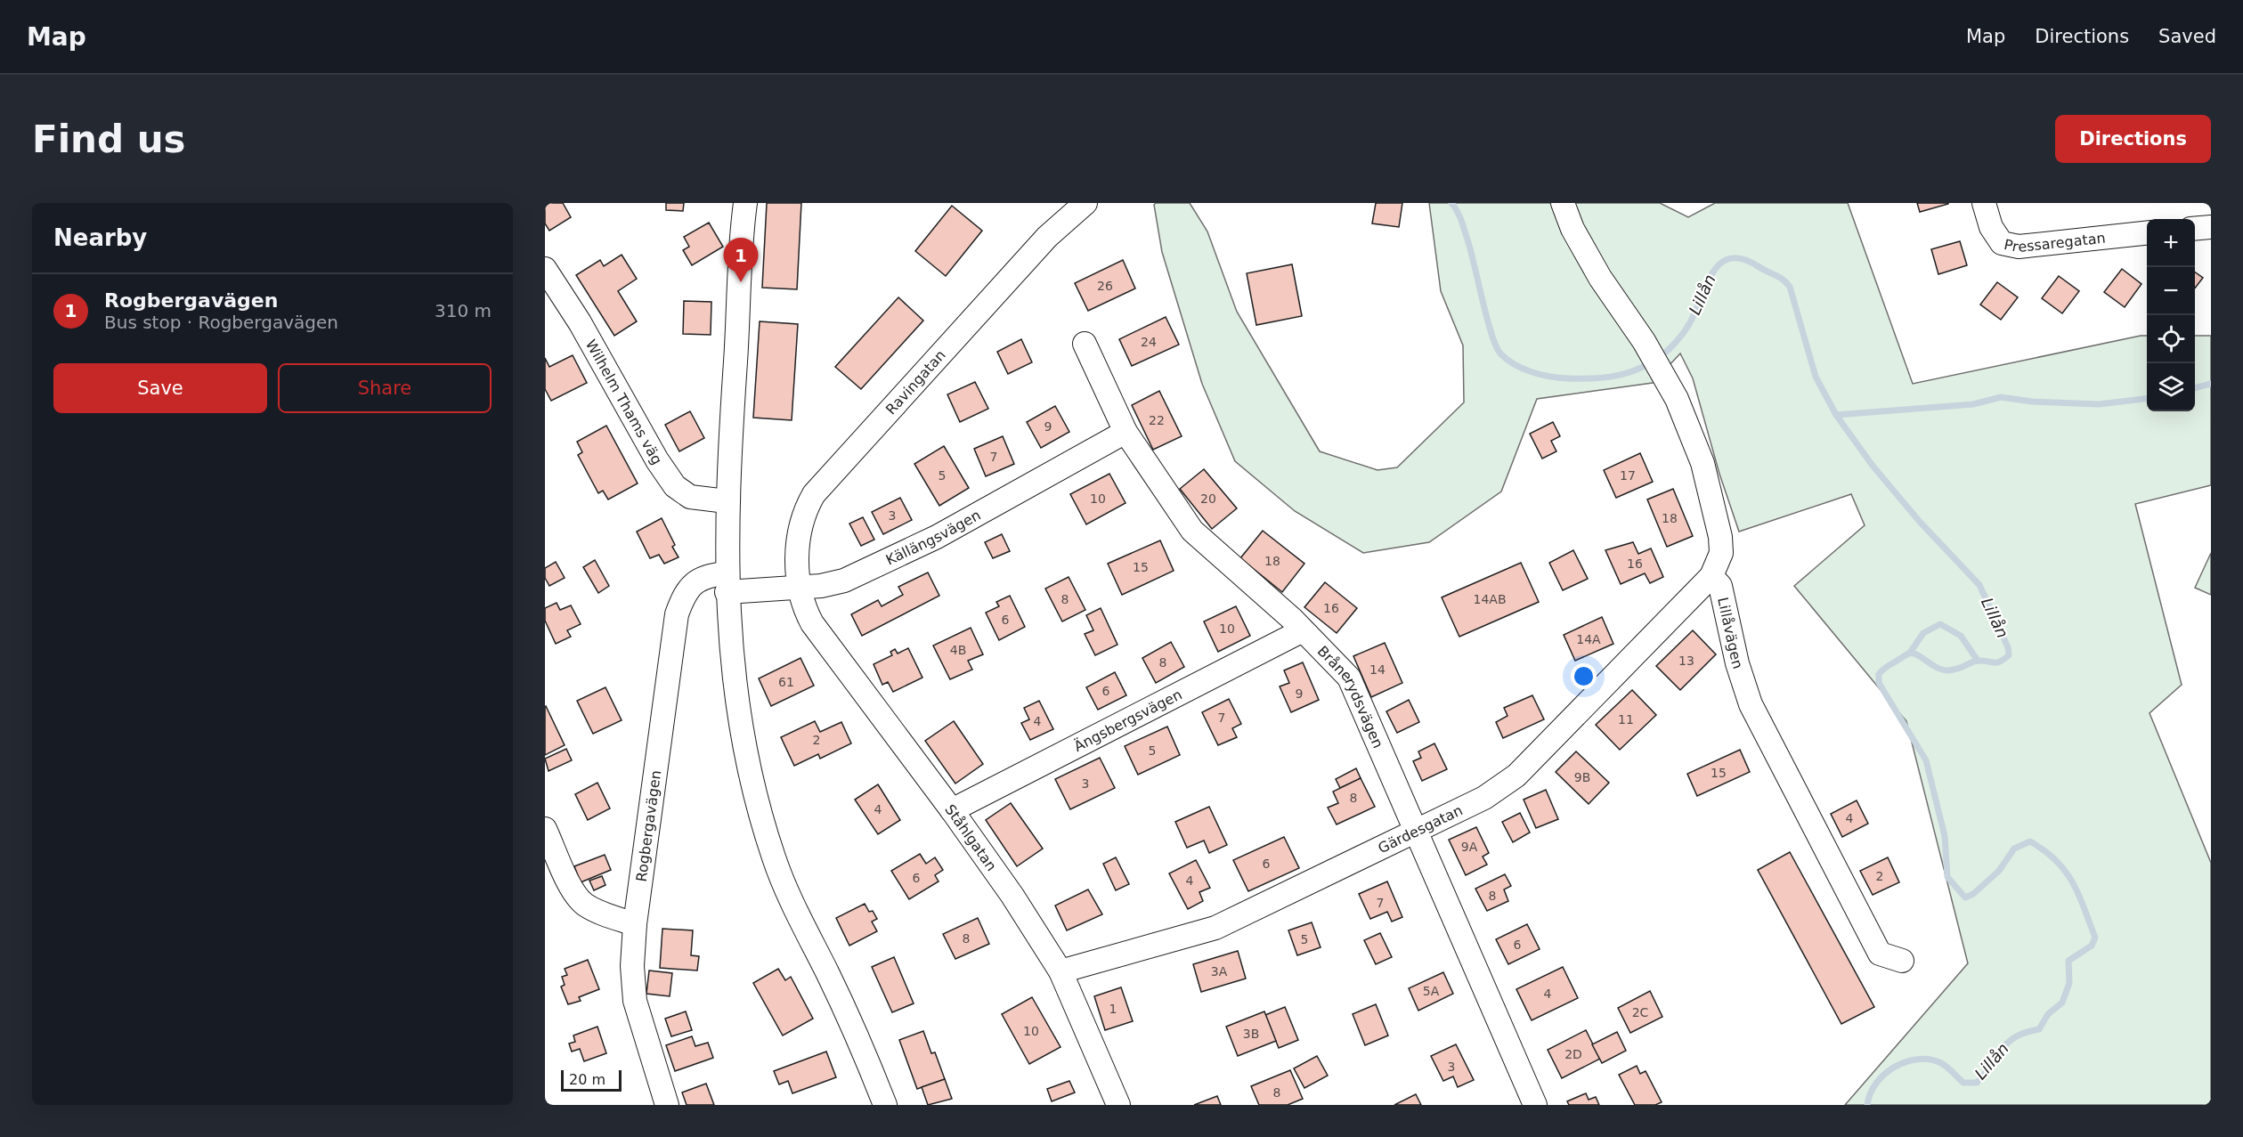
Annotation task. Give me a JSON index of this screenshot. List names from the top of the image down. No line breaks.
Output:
{"streets":{"street":["Pressaregatan","Ravingatan","Wilhelm Thams väg","Källängsvägen","Lillåvägen","Brånerydsvägen","Ängsbergsvägen","Rogbergavägen","Gärdesgatan","Ståhlgatan"]},"crossings":[["Ravingatan","Källängsvägen"],["Ravingatan","Ståhlgatan"],["Källängsvägen","Brånerydsvägen"],["Källängsvägen","Rogbergavägen"],["Källängsvägen","Ståhlgatan"],["Lillåvägen","Gärdesgatan"],["Brånerydsvägen","Ängsbergsvägen"],["Brånerydsvägen","Gärdesgatan"],["Ängsbergsvägen","Ståhlgatan"],["Gärdesgatan","Ståhlgatan"]],"water":["Lillån"],"house_numbers":["26","24","22","9","7","5","17","10","20","3","18","18","16","15","8","14AB","16","6","10","14A","4B","13","8","14","61","6","9","7","11","4","2","5","15","9B","3","8","4","4","9A","6","2","6","4","8","7","8","5","6","3A","5A","4","1","2C","10","3B","2D","3","8"],"scale_bar":"20 m","page":{"header":"Map","nav":["Map","Directions","Saved"],"buttons":["Directions",["Save","Share"]],"title":"Find us","heading":"Nearby","map_buttons":["+","−"],"pins":"1","list":[{"mark":"1","name":"Rogbergavägen","note":"Bus stop · Rogbergavägen","value":"310 m"}],"scale":"20 m"}}
